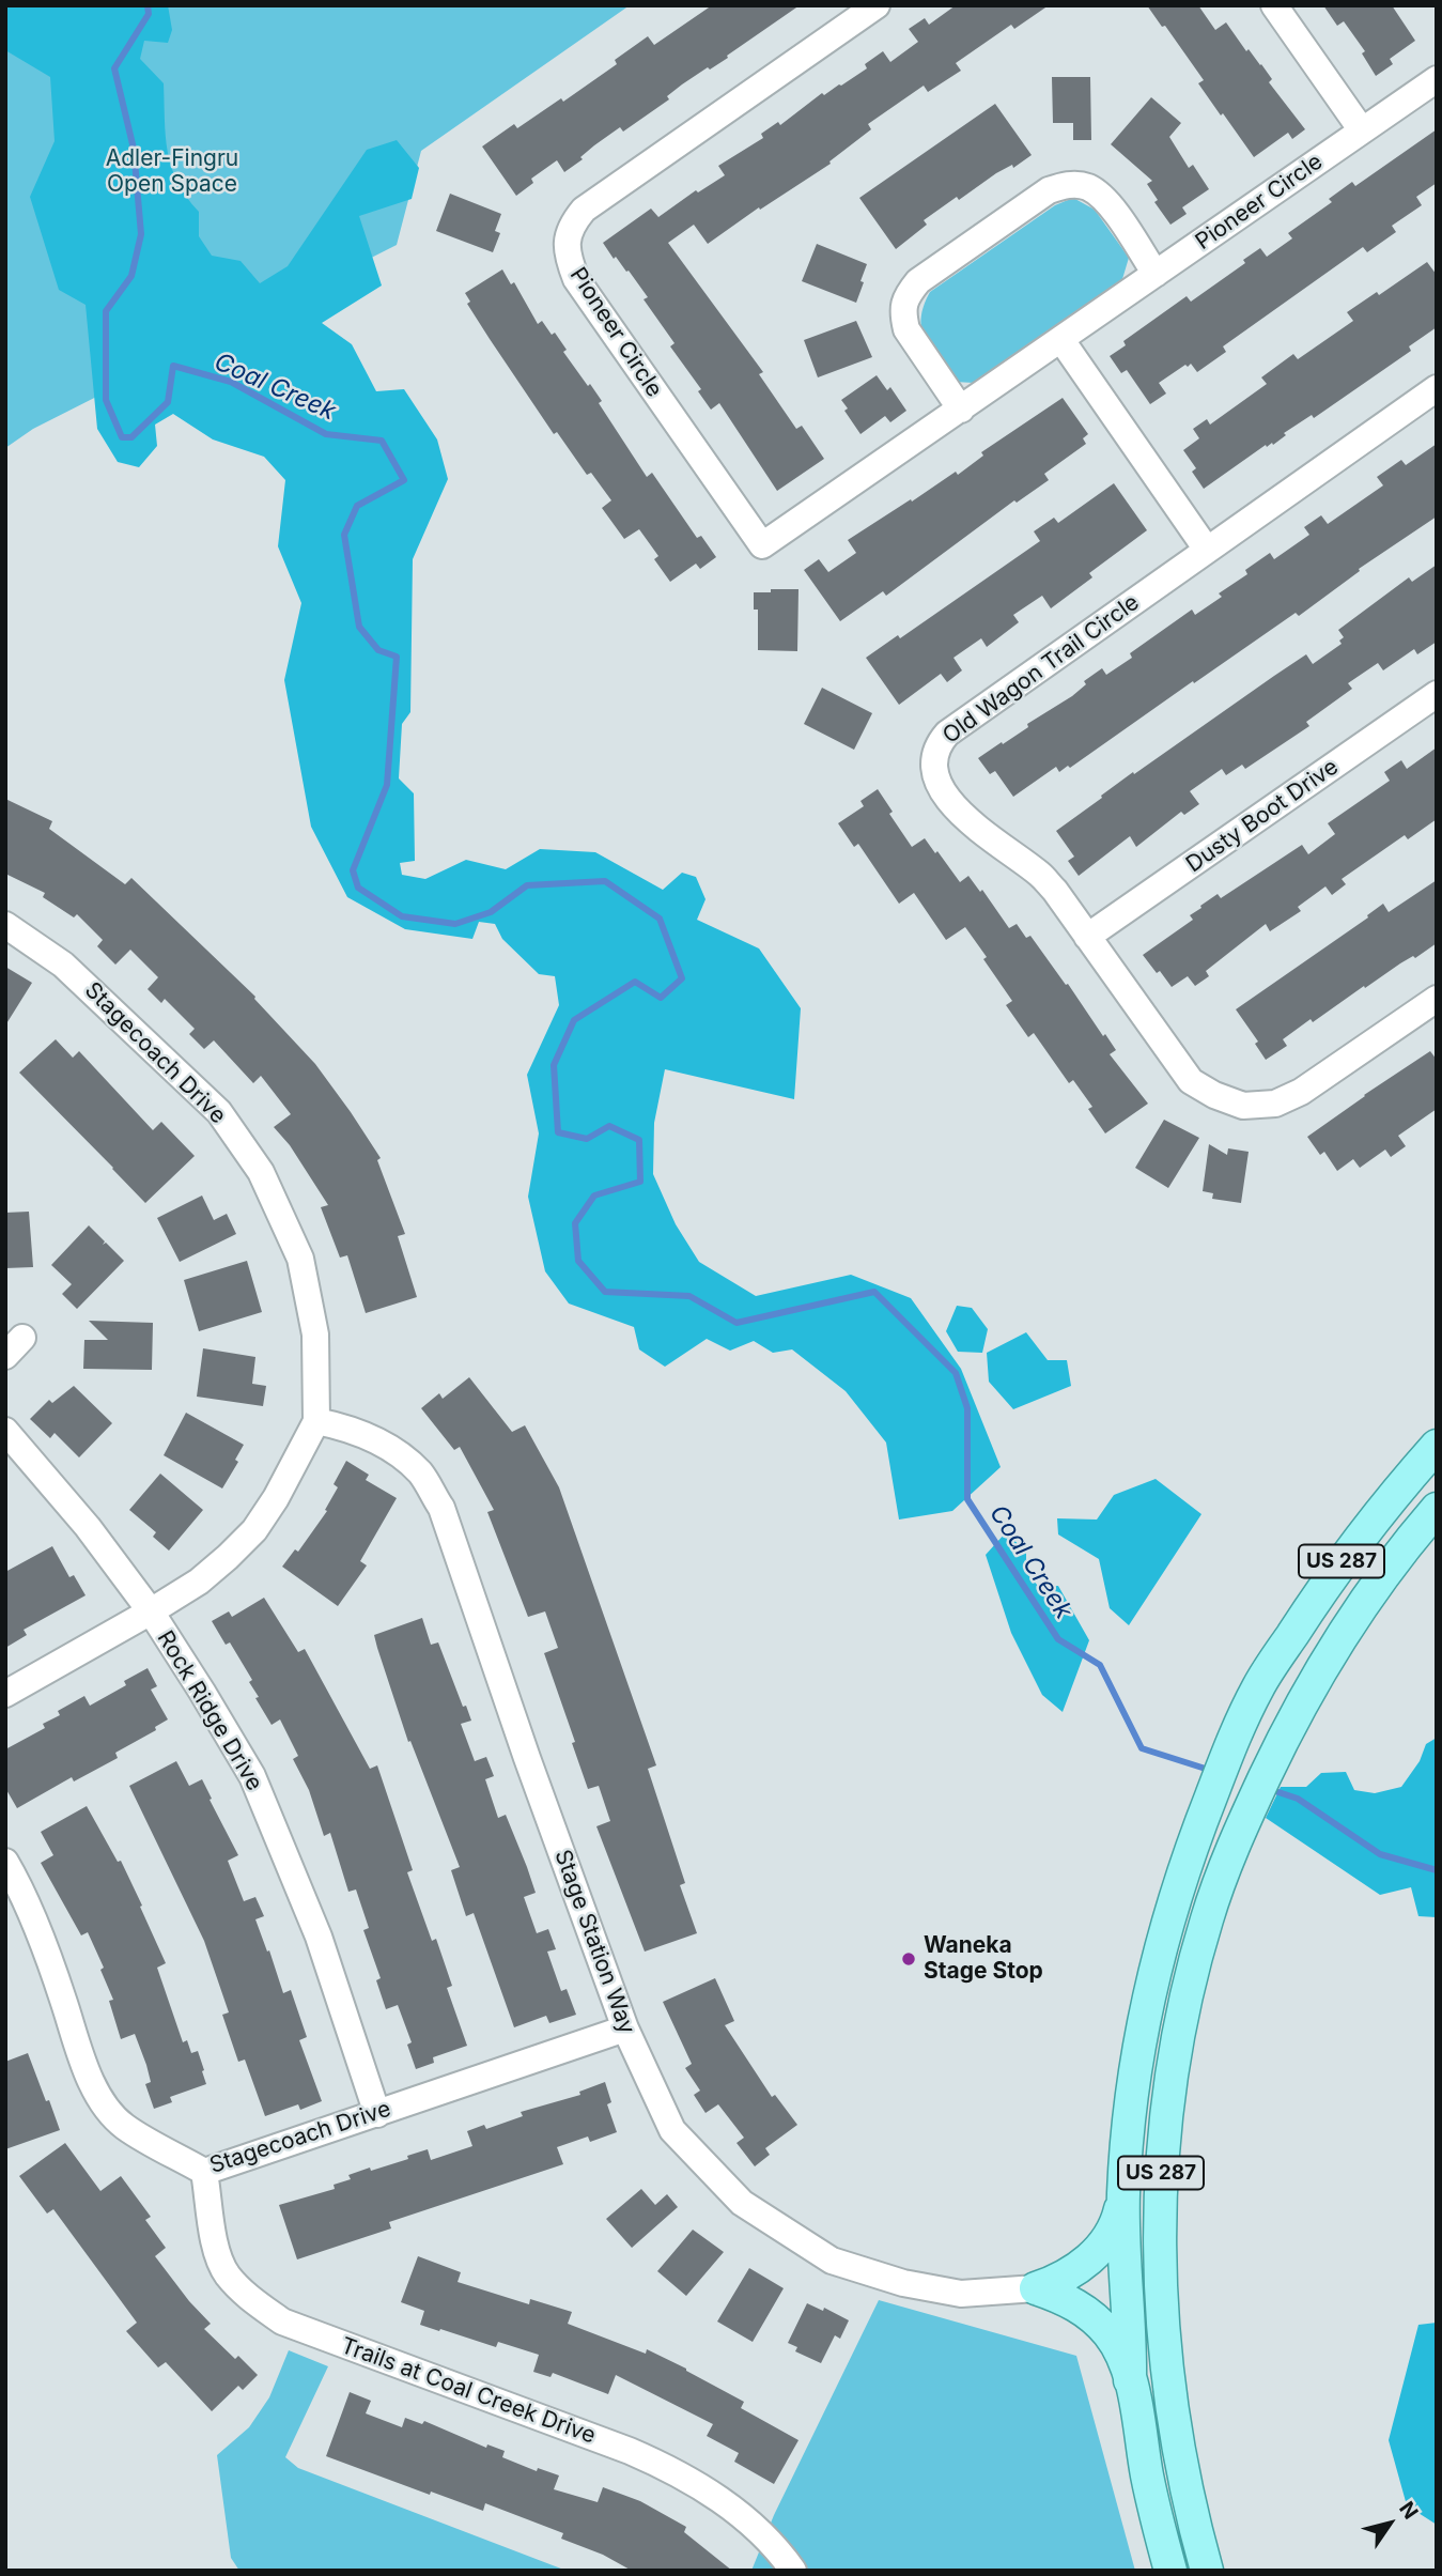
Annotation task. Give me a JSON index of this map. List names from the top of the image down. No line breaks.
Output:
{"streets":{"main road":["US 287"],"street":["Pioneer Circle","Old Wagon Trail Circle","Dusty Boot Drive","Stagecoach Drive","Rock Ridge Drive","Stage Station Way","Trails at Coal Creek Drive"]},"crossings":[["Old Wagon Trail Circle","Dusty Boot Drive"],["Stagecoach Drive","Rock Ridge Drive"],["Stagecoach Drive","Stage Station Way"],["Stagecoach Drive","Trails at Coal Creek Drive"]],"water":["Coal Creek"],"parks":["Adler-Fingru Open Space"],"places":["Waneka Stage Stop"],"north":"top right"}
